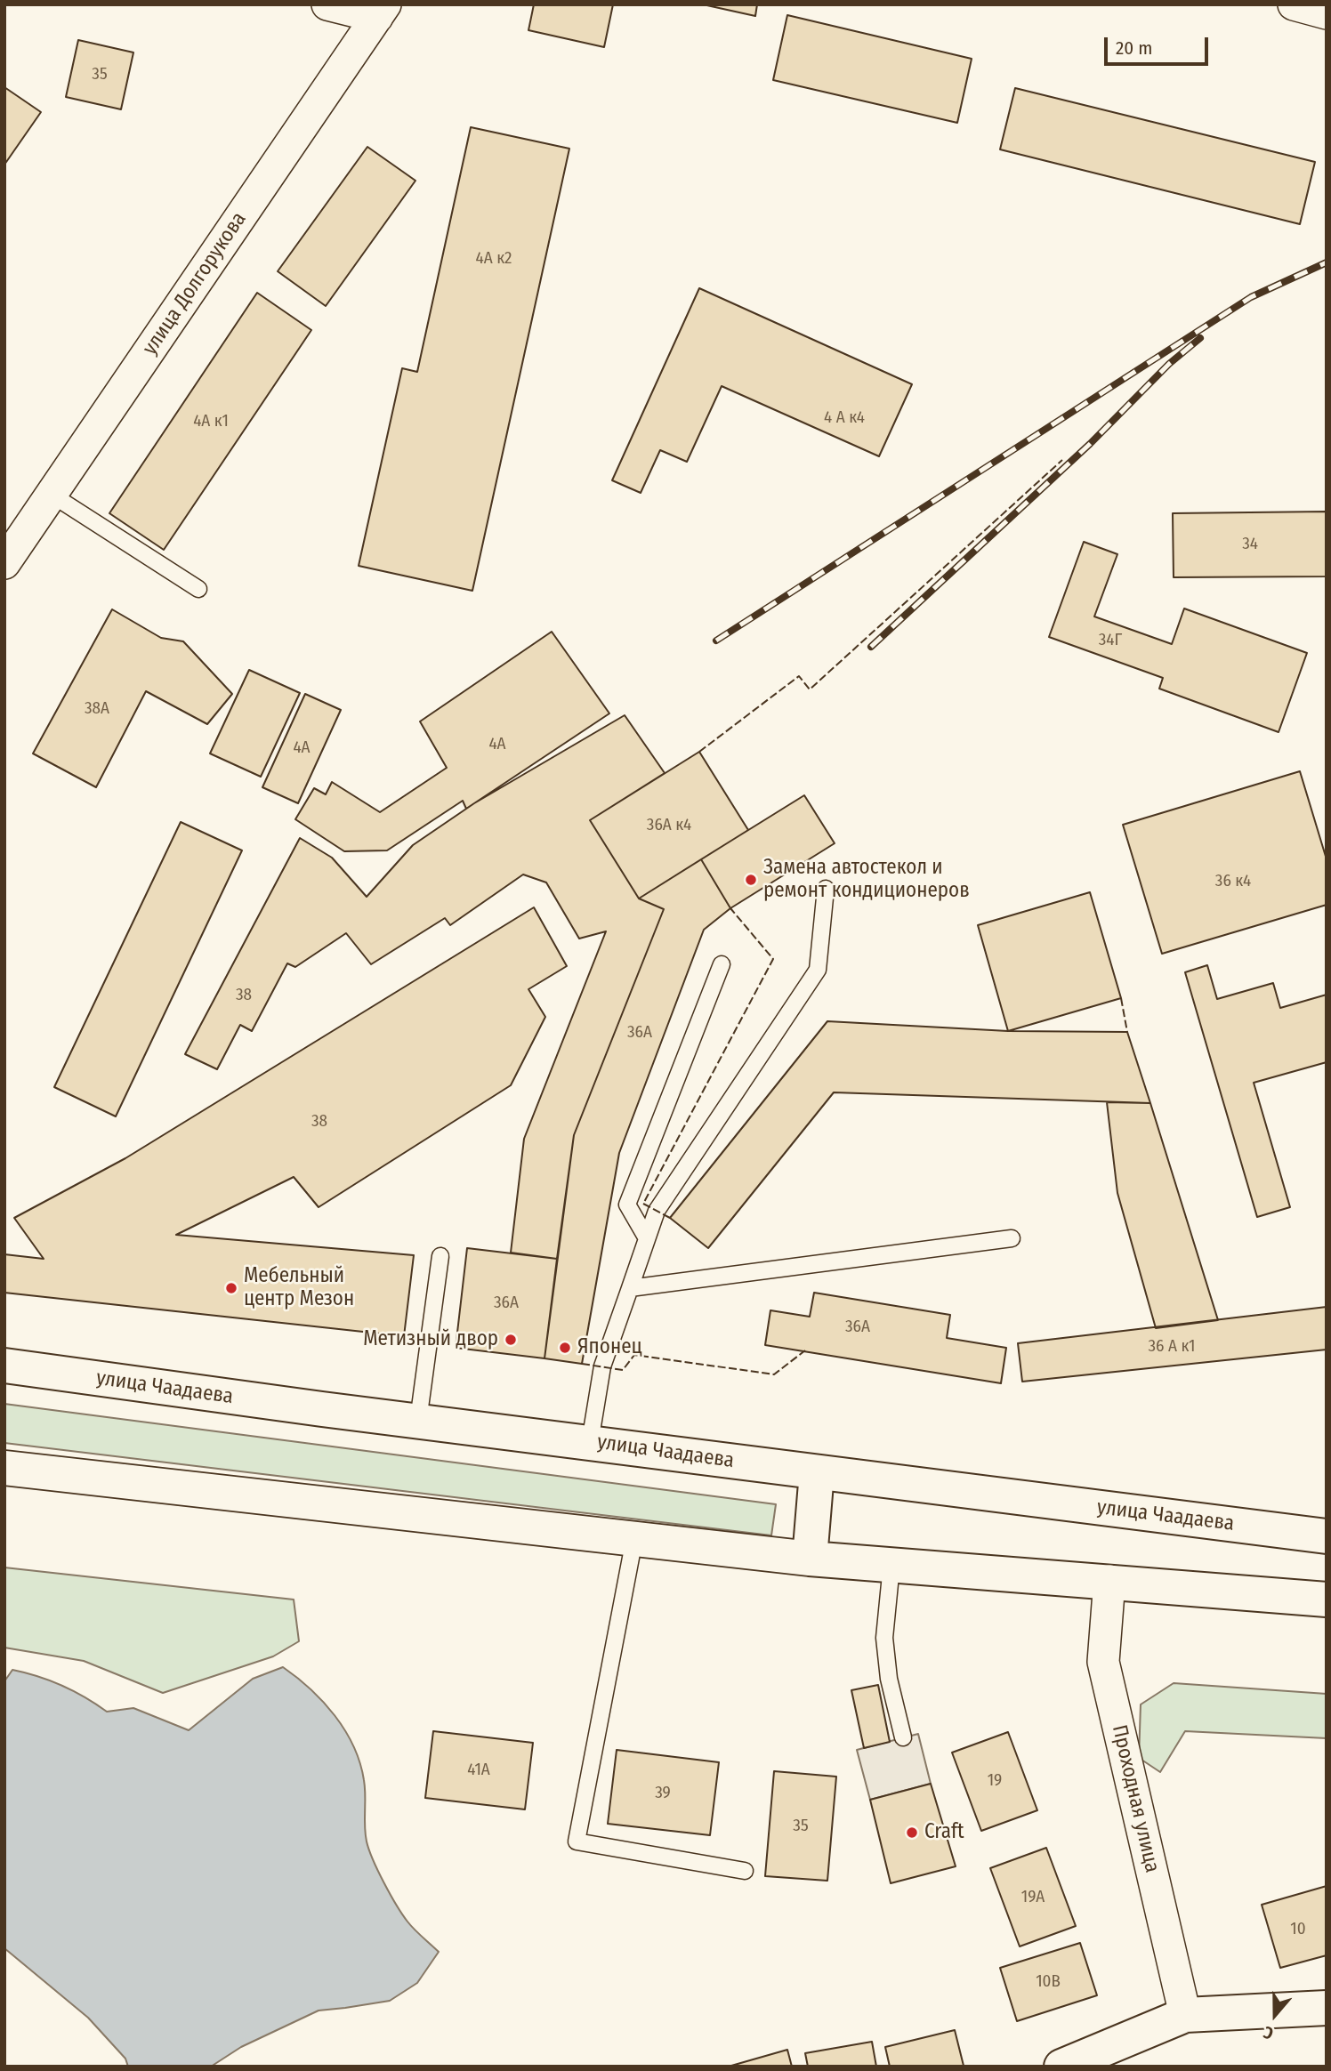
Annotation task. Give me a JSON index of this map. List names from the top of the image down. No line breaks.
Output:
{"streets":{"main road":["улица Чаадаева"],"street":["улица Долгорукова","Проходная улица"]},"places":["Замена автостекол и ремонт кондиционеров","Мебельный центр Мезон","Метизный двор","Японец","Craft"],"house_numbers":["35","4А к2","4 А к4","4А к1","34","34Г","38А","4А","4А","36А к4","36 к4","38","36А","38","36А","36А","36 А к1","41А","19","39","35","19А","10","10В"],"scale_bar":"20 m","north":"bottom"}
